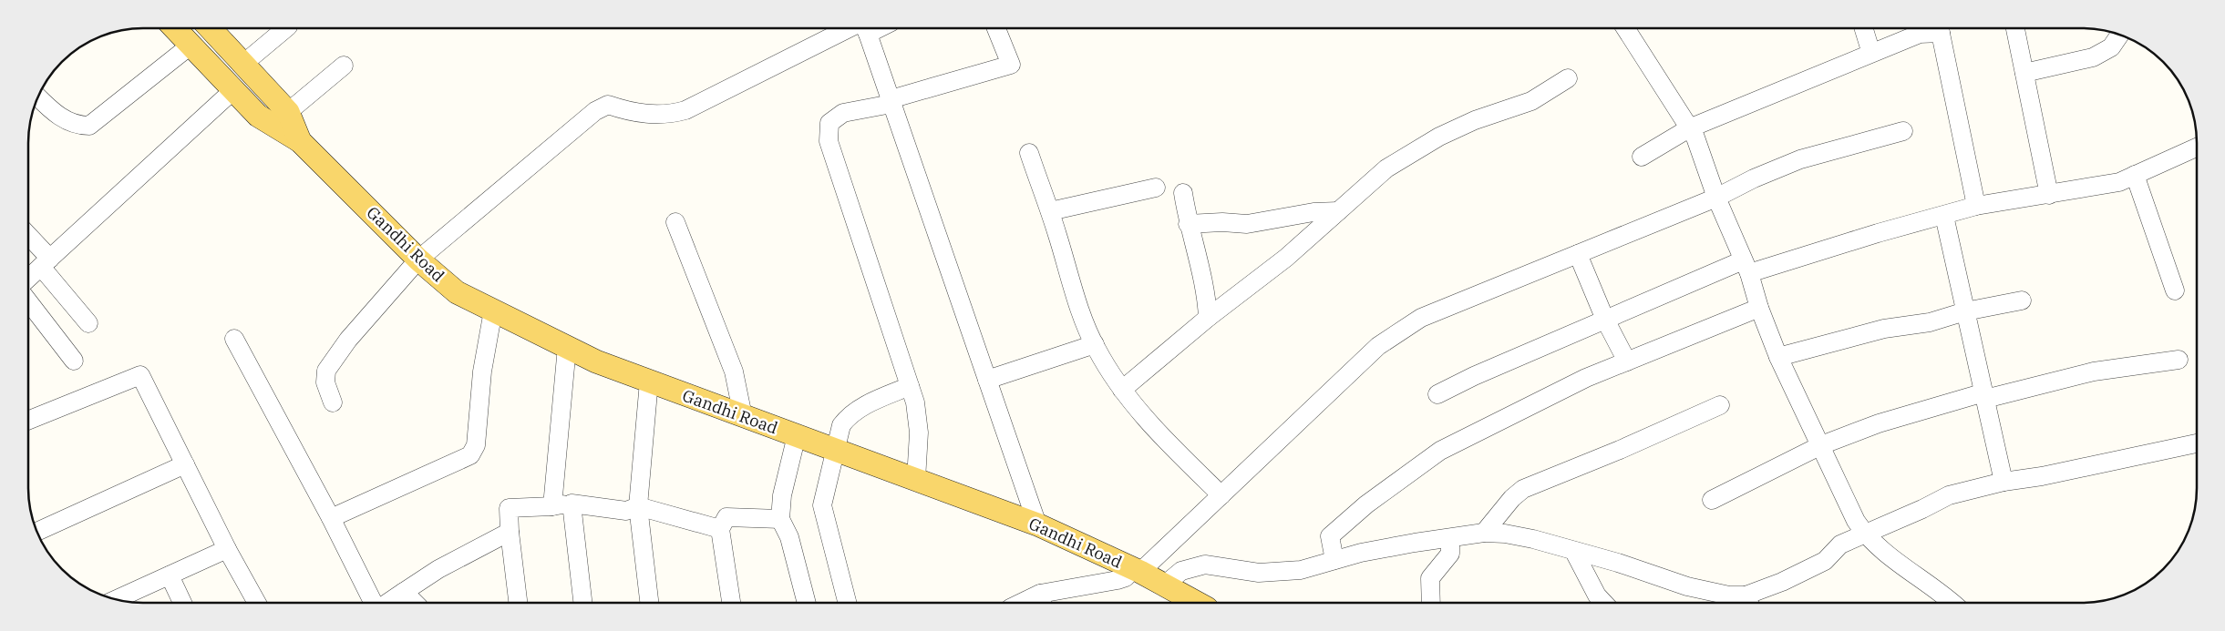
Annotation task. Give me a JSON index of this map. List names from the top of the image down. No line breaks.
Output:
{"streets":{"main road":["Gandhi Road"]}}
